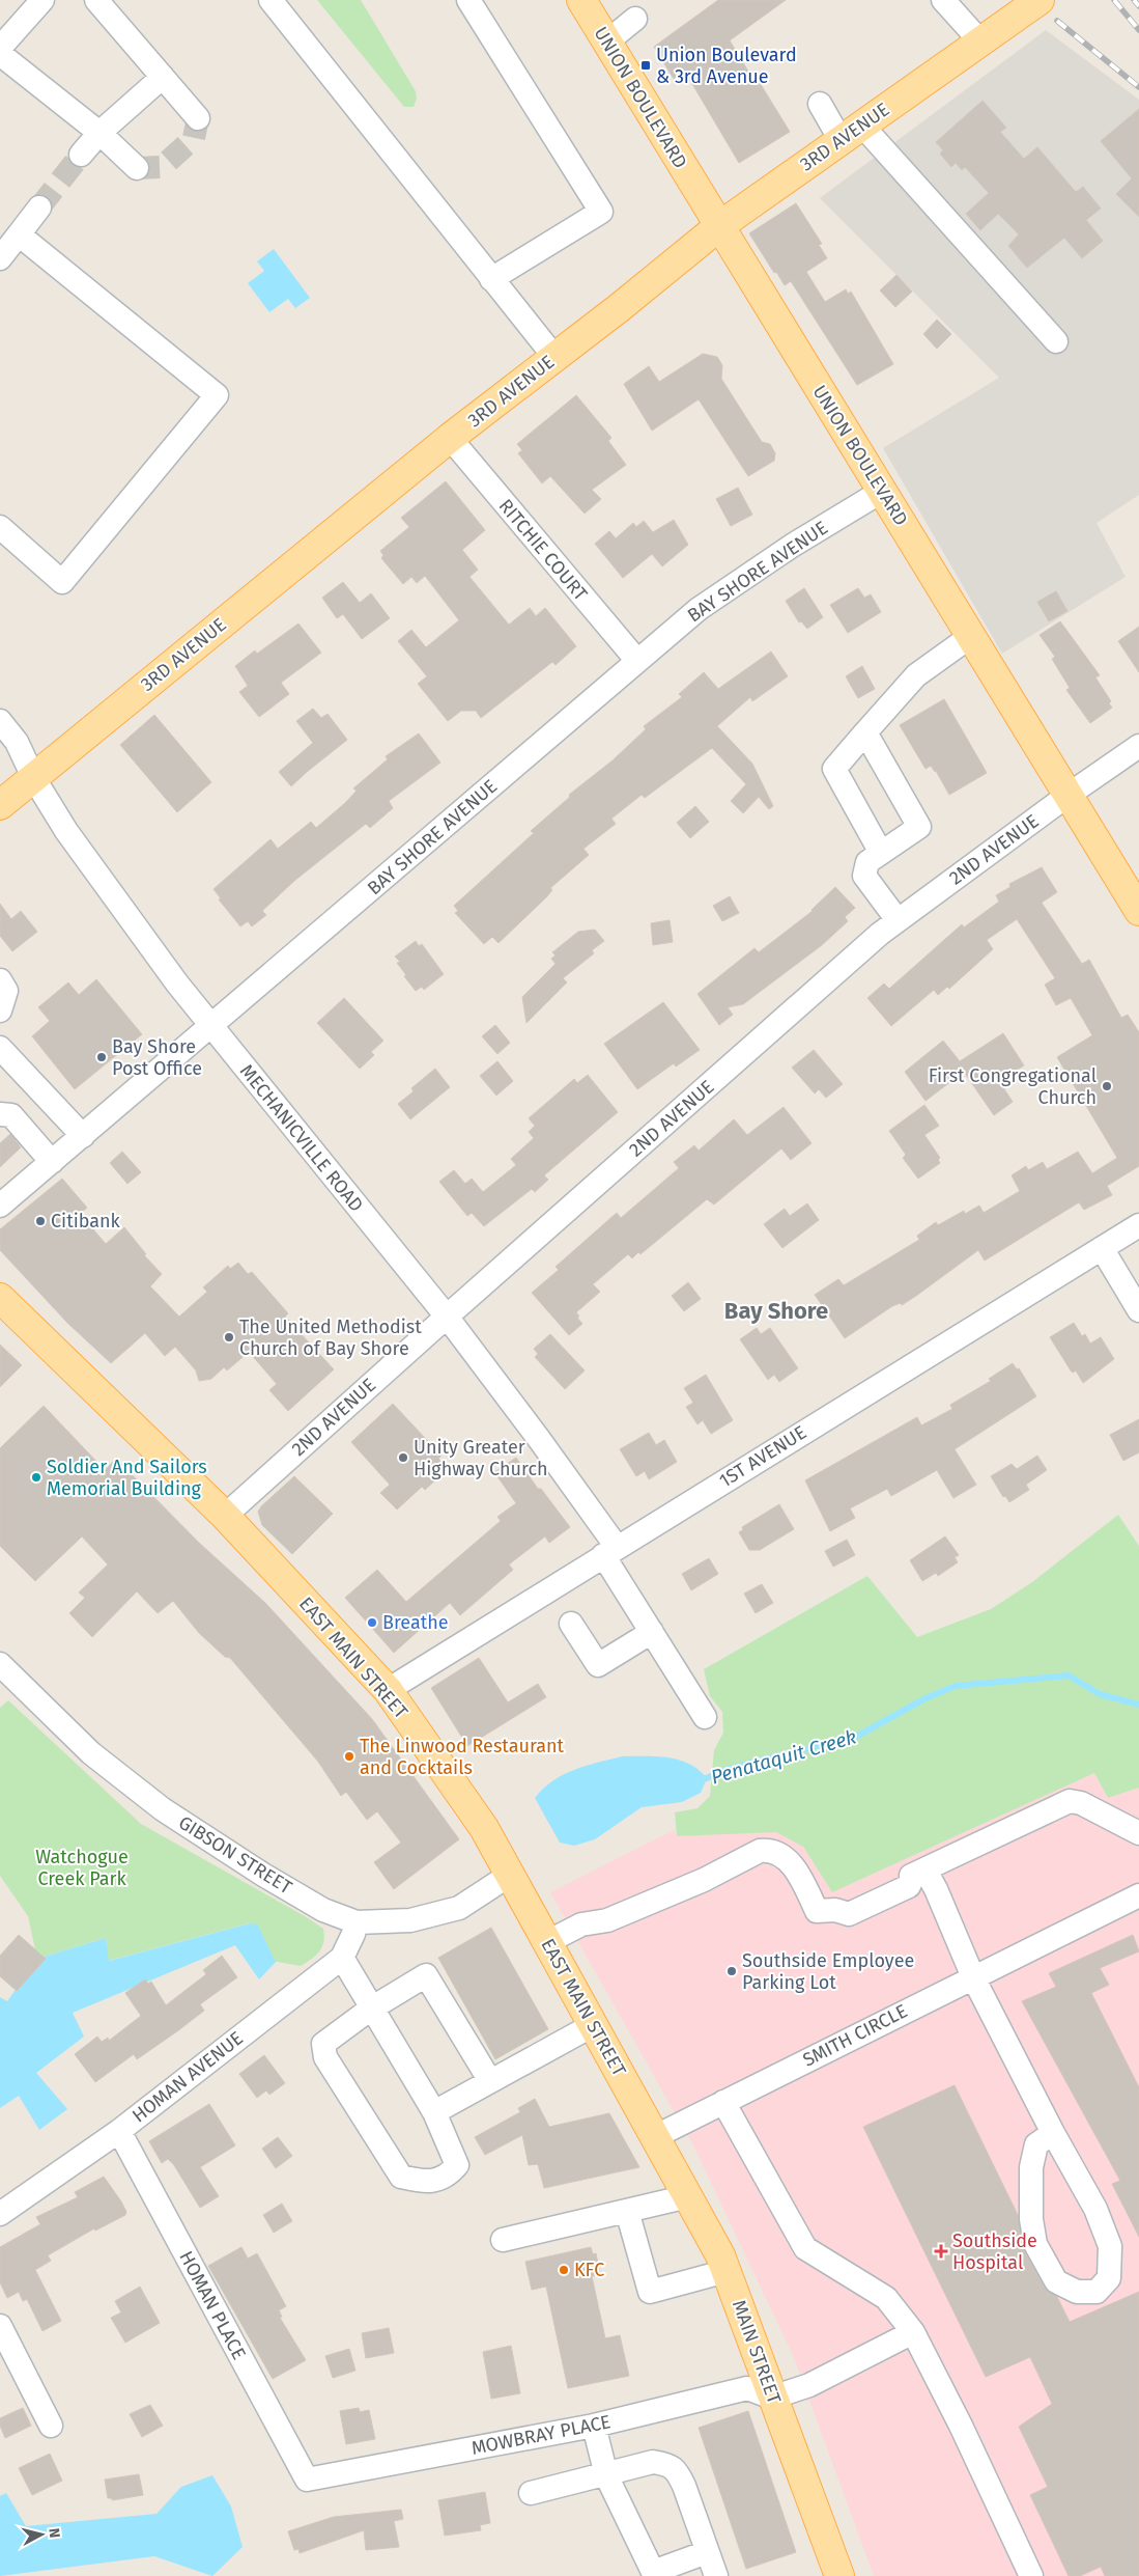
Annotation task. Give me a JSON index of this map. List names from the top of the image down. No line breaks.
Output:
{"streets":{"main road":["UNION BOULEVARD","3RD AVENUE","EAST MAIN STREET","MAIN STREET"],"street":["RITCHIE COURT","BAY SHORE AVENUE","2ND AVENUE","MECHANICVILLE ROAD","1ST AVENUE","GIBSON STREET","SMITH CIRCLE","HOMAN AVENUE","HOMAN PLACE","MOWBRAY PLACE"]},"crossings":[["UNION BOULEVARD","3RD AVENUE"],["UNION BOULEVARD","BAY SHORE AVENUE"],["UNION BOULEVARD","2ND AVENUE"],["3RD AVENUE","RITCHIE COURT"],["3RD AVENUE","MECHANICVILLE ROAD"],["RITCHIE COURT","BAY SHORE AVENUE"],["BAY SHORE AVENUE","MECHANICVILLE ROAD"],["2ND AVENUE","MECHANICVILLE ROAD"],["2ND AVENUE","EAST MAIN STREET"],["MECHANICVILLE ROAD","1ST AVENUE"],["1ST AVENUE","EAST MAIN STREET"],["EAST MAIN STREET","GIBSON STREET"],["EAST MAIN STREET","SMITH CIRCLE"],["EAST MAIN STREET","MAIN STREET"],["GIBSON STREET","HOMAN AVENUE"],["SMITH CIRCLE","MAIN STREET"],["HOMAN AVENUE","HOMAN PLACE"],["HOMAN PLACE","MOWBRAY PLACE"],["MAIN STREET","MOWBRAY PLACE"]],"districts":["Bay Shore"],"water":["Penataquit Creek"],"parks":["Watchogue Creek Park"],"places":{"transit":["Union Boulevard & 3rd Avenue"],"other":["Bay Shore Post Office","First Congregational Church","Citibank","The United Methodist Church of Bay Shore","Unity Greater Highway Church","Soldier And Sailors Memorial Building","Breathe","The Linwood Restaurant and Cocktails","Southside Employee Parking Lot","KFC"],"health":["Southside Hospital"]},"north":"right"}
